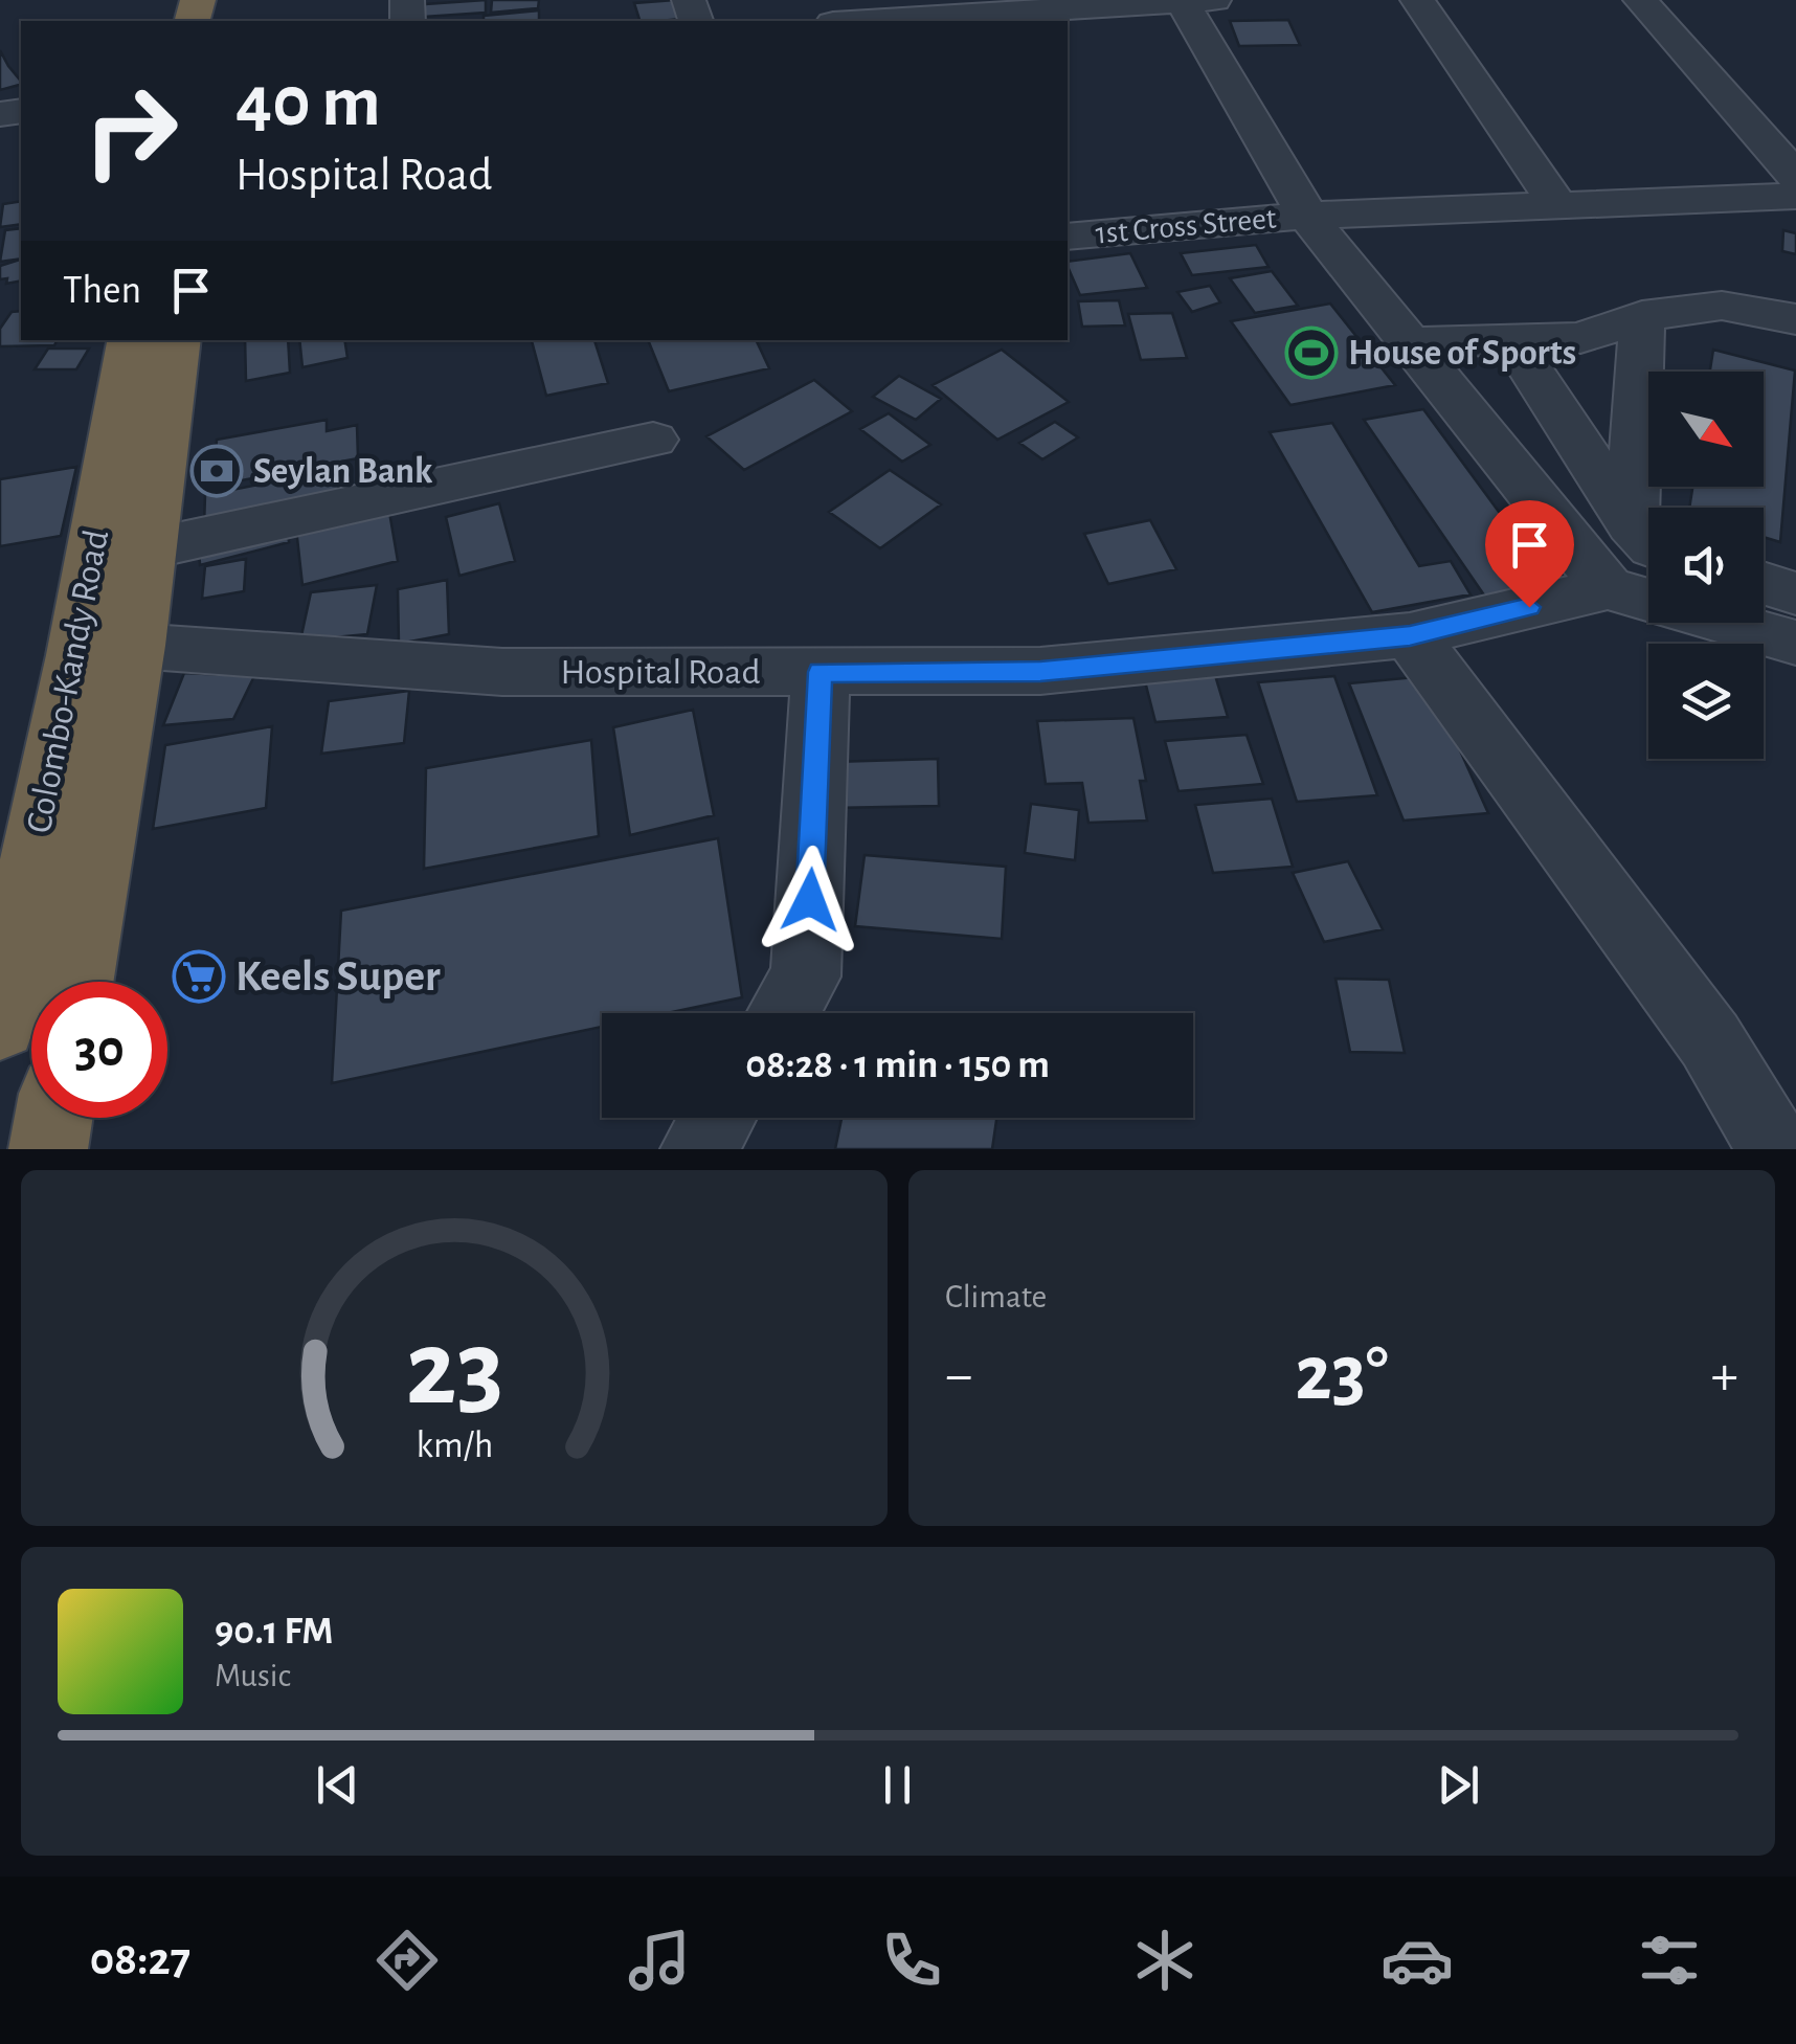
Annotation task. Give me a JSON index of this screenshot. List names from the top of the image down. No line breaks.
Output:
{"streets":{"highway":["Colombo-Kandy Road"],"street":["1st Cross Street","Hospital Road"]},"crossings":[["Hospital Road","Colombo-Kandy Road"]],"places":{"sports":["House of Sports"],"bank":["Seylan Bank"],"supermarket":["Keels Super"]},"north":"bottom right","page":{"turn":["40 m","Hospital Road"],"then":"Then","limit":"30","trip":"08:28 · 1 min · 150 m","tile":"Climate","heat":["−","23°","+"],"song":["90.1 FM","Music"],"tabs":"08:27","gauge":["23","km/h"]}}
